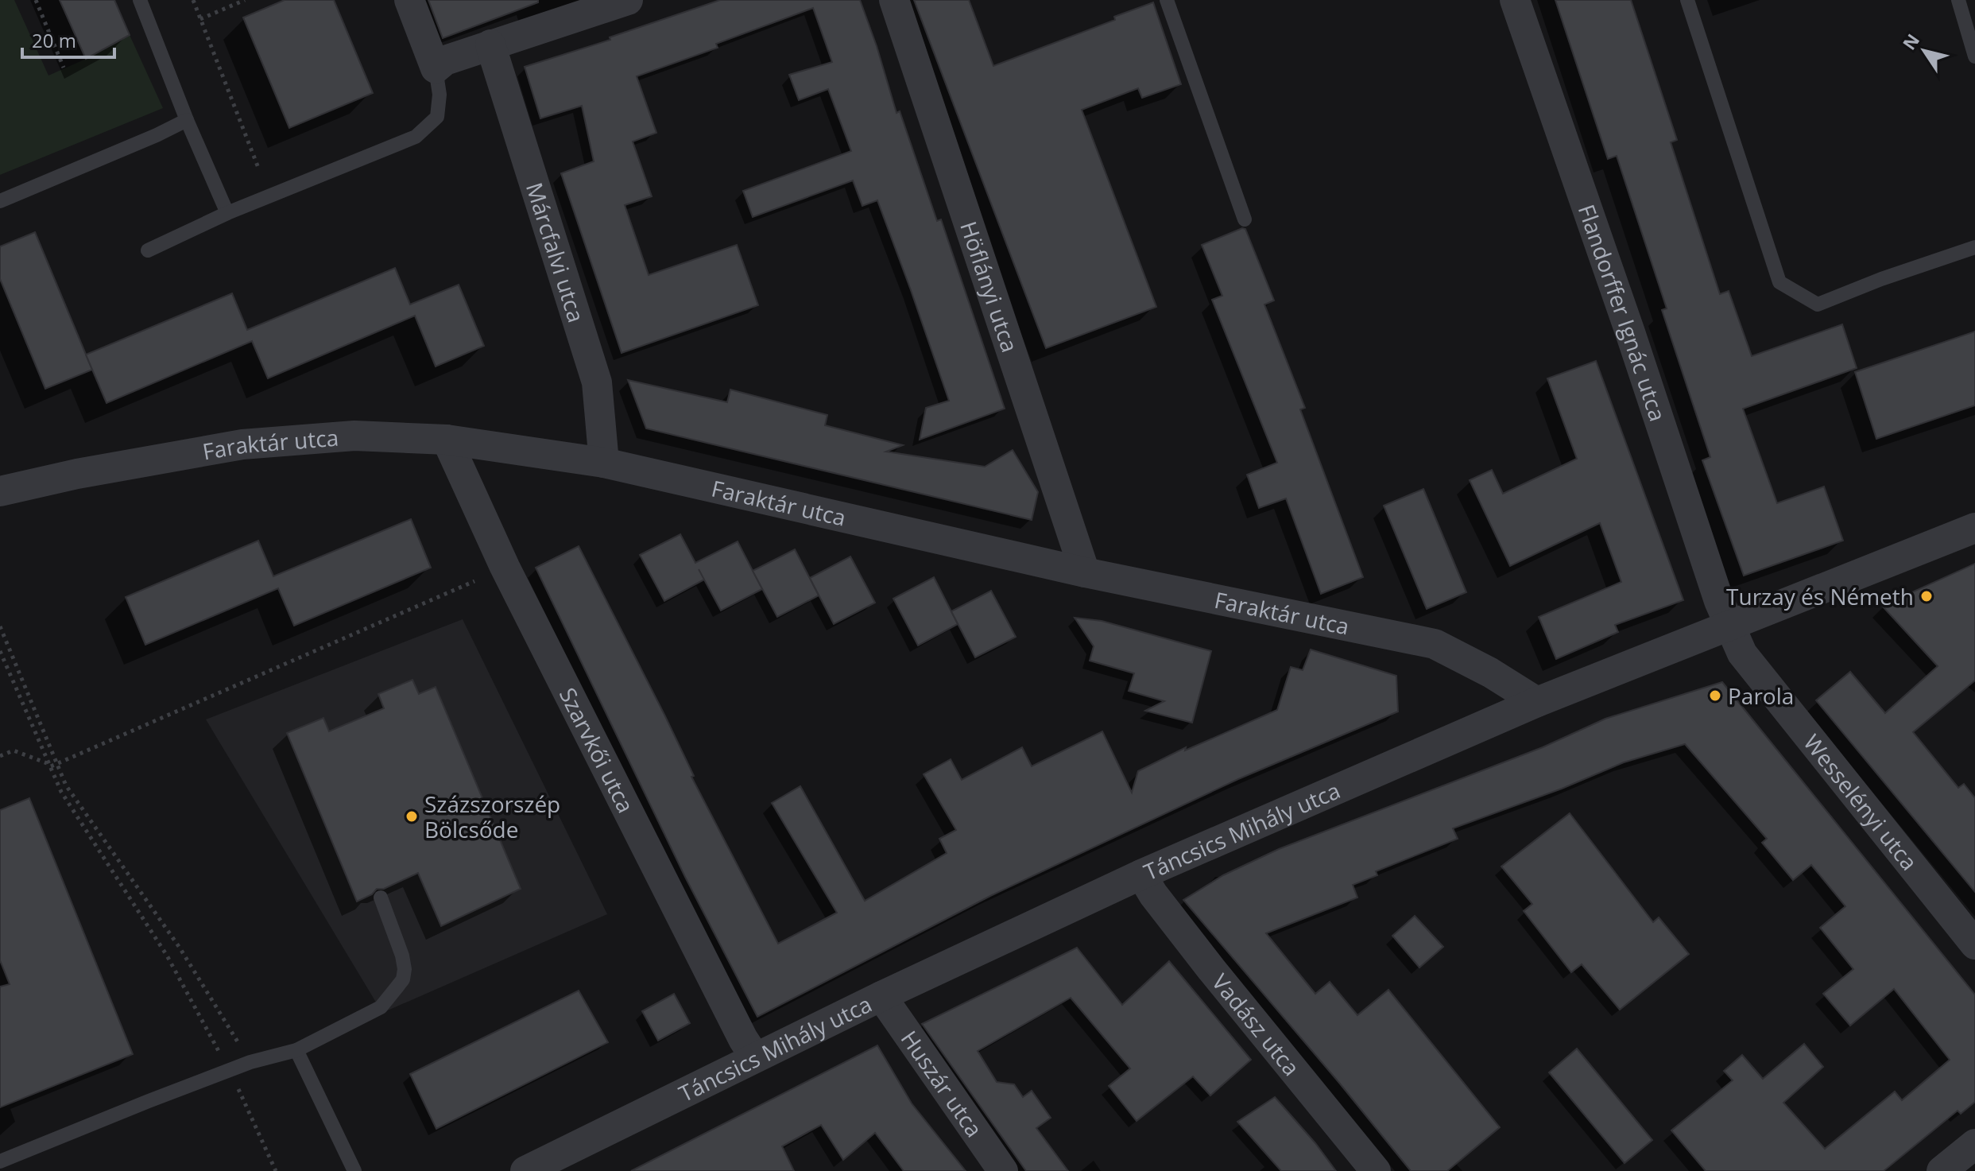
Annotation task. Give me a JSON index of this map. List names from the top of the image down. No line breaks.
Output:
{"streets":{"street":["Márcfalvi utca","Höflányi utca","Flandorffer Ignác utca","Faraktár utca","Szarvkői utca","Wesselényi utca","Táncsics Mihály utca","Vadász utca","Huszár utca"]},"crossings":[["Márcfalvi utca","Faraktár utca"],["Höflányi utca","Faraktár utca"],["Flandorffer Ignác utca","Wesselényi utca"],["Flandorffer Ignác utca","Táncsics Mihály utca"],["Faraktár utca","Szarvkői utca"],["Faraktár utca","Táncsics Mihály utca"],["Szarvkői utca","Táncsics Mihály utca"],["Wesselényi utca","Táncsics Mihály utca"],["Táncsics Mihály utca","Vadász utca"],["Táncsics Mihály utca","Huszár utca"]],"places":["Turzay és Németh","Parola","Százszorszép Bölcsőde"],"scale_bar":"20 m","north":"top left"}
